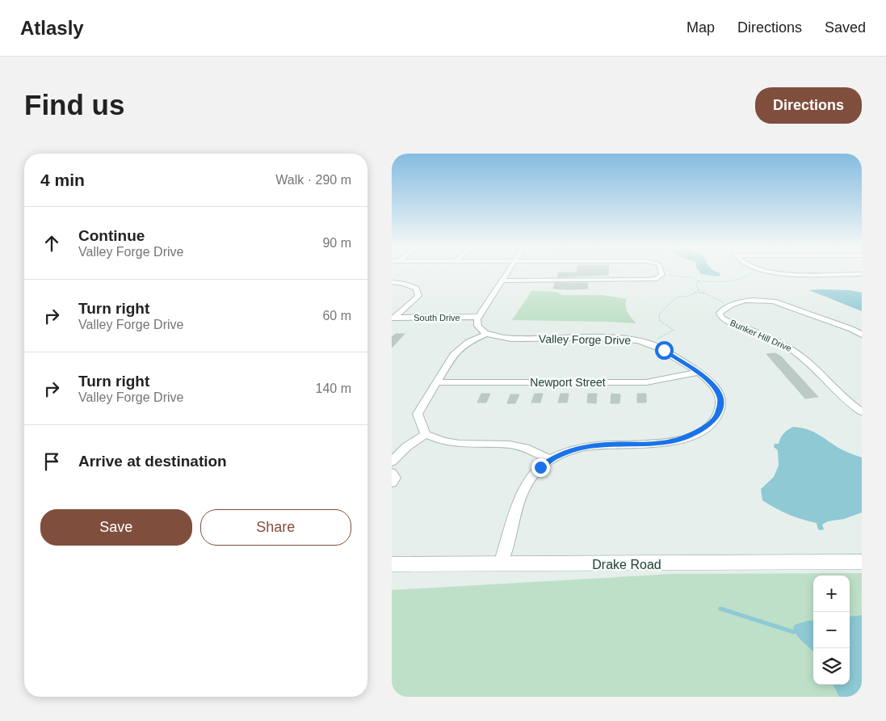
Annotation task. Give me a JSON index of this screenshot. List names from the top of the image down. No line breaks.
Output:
{"streets":{"street":["South Drive","Bunker Hill Drive","Valley Forge Drive","Newport Street","Drake Road"]},"crossings":[["Valley Forge Drive","Newport Street"],["Valley Forge Drive","Drake Road"]],"page":{"header":"Atlasly","nav":["Map","Directions","Saved"],"buttons":["Directions",["Save","Share"]],"title":"Find us","heading":["4 min","Walk · 290 m"],"list":[["Continue","Valley Forge Drive","90 m"],["Turn right","Valley Forge Drive","60 m"],["Turn right","Valley Forge Drive","140 m"],"Arrive at destination"],"map_buttons":["+","−"]}}
